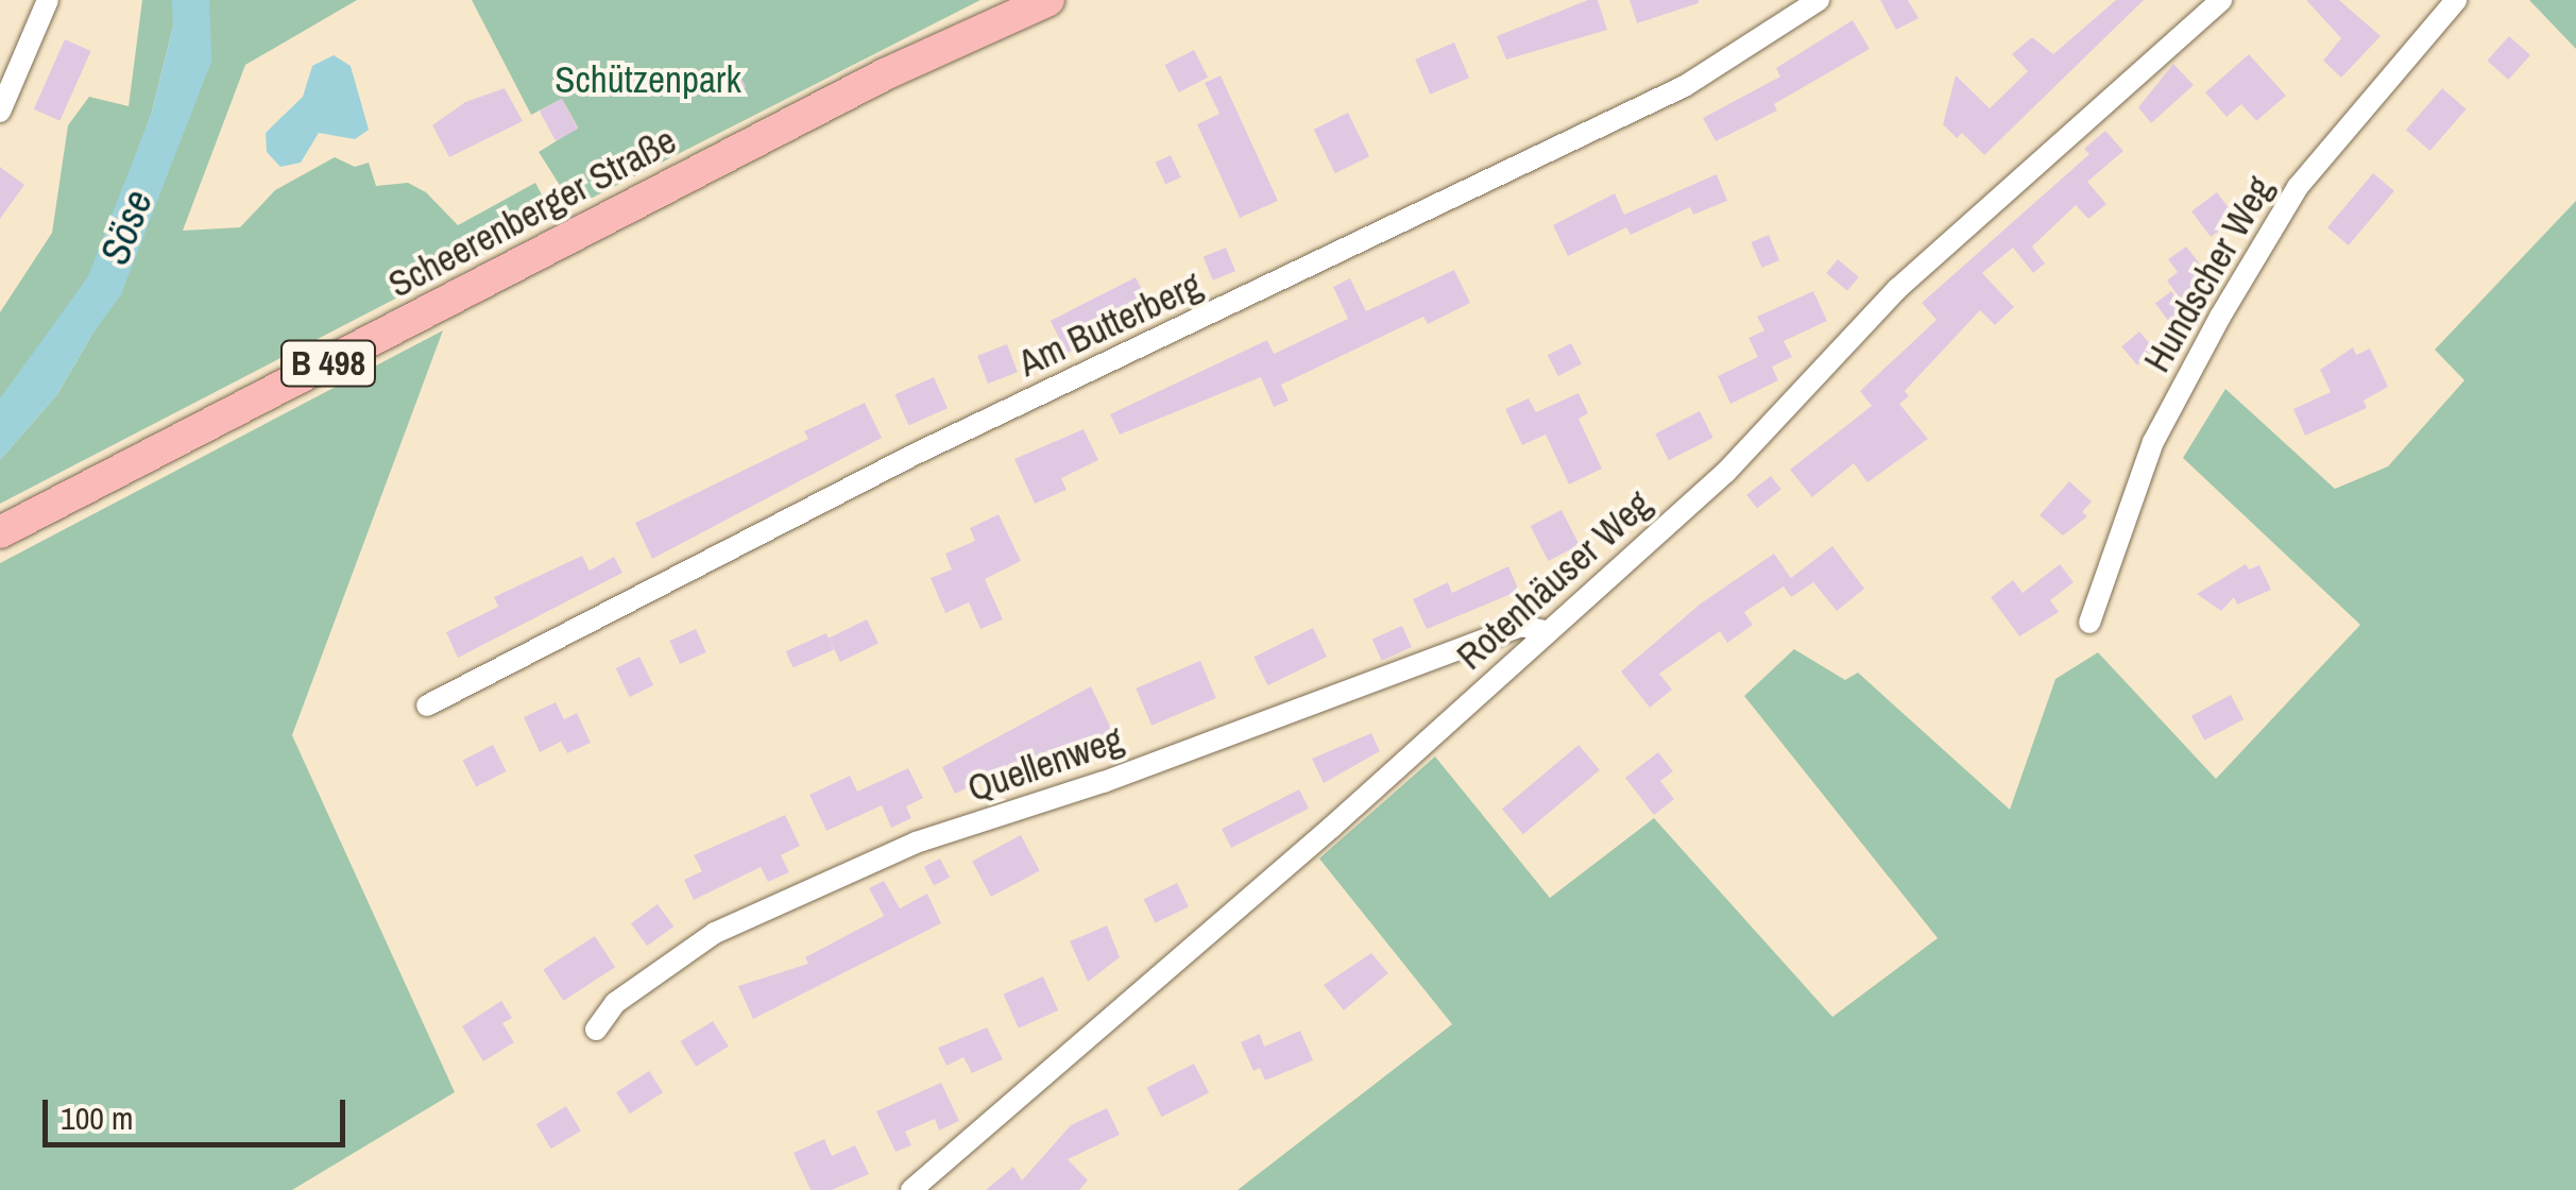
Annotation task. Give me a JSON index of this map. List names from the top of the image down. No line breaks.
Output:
{"streets":{"main road":["Scheerenberger Straße","B 498"],"street":["Hundscher Weg","Am Butterberg","Rotenhäuser Weg","Quellenweg"]},"crossings":[["Rotenhäuser Weg","Quellenweg"]],"water":["Söse"],"parks":["Schützenpark"],"scale_bar":"100 m"}
